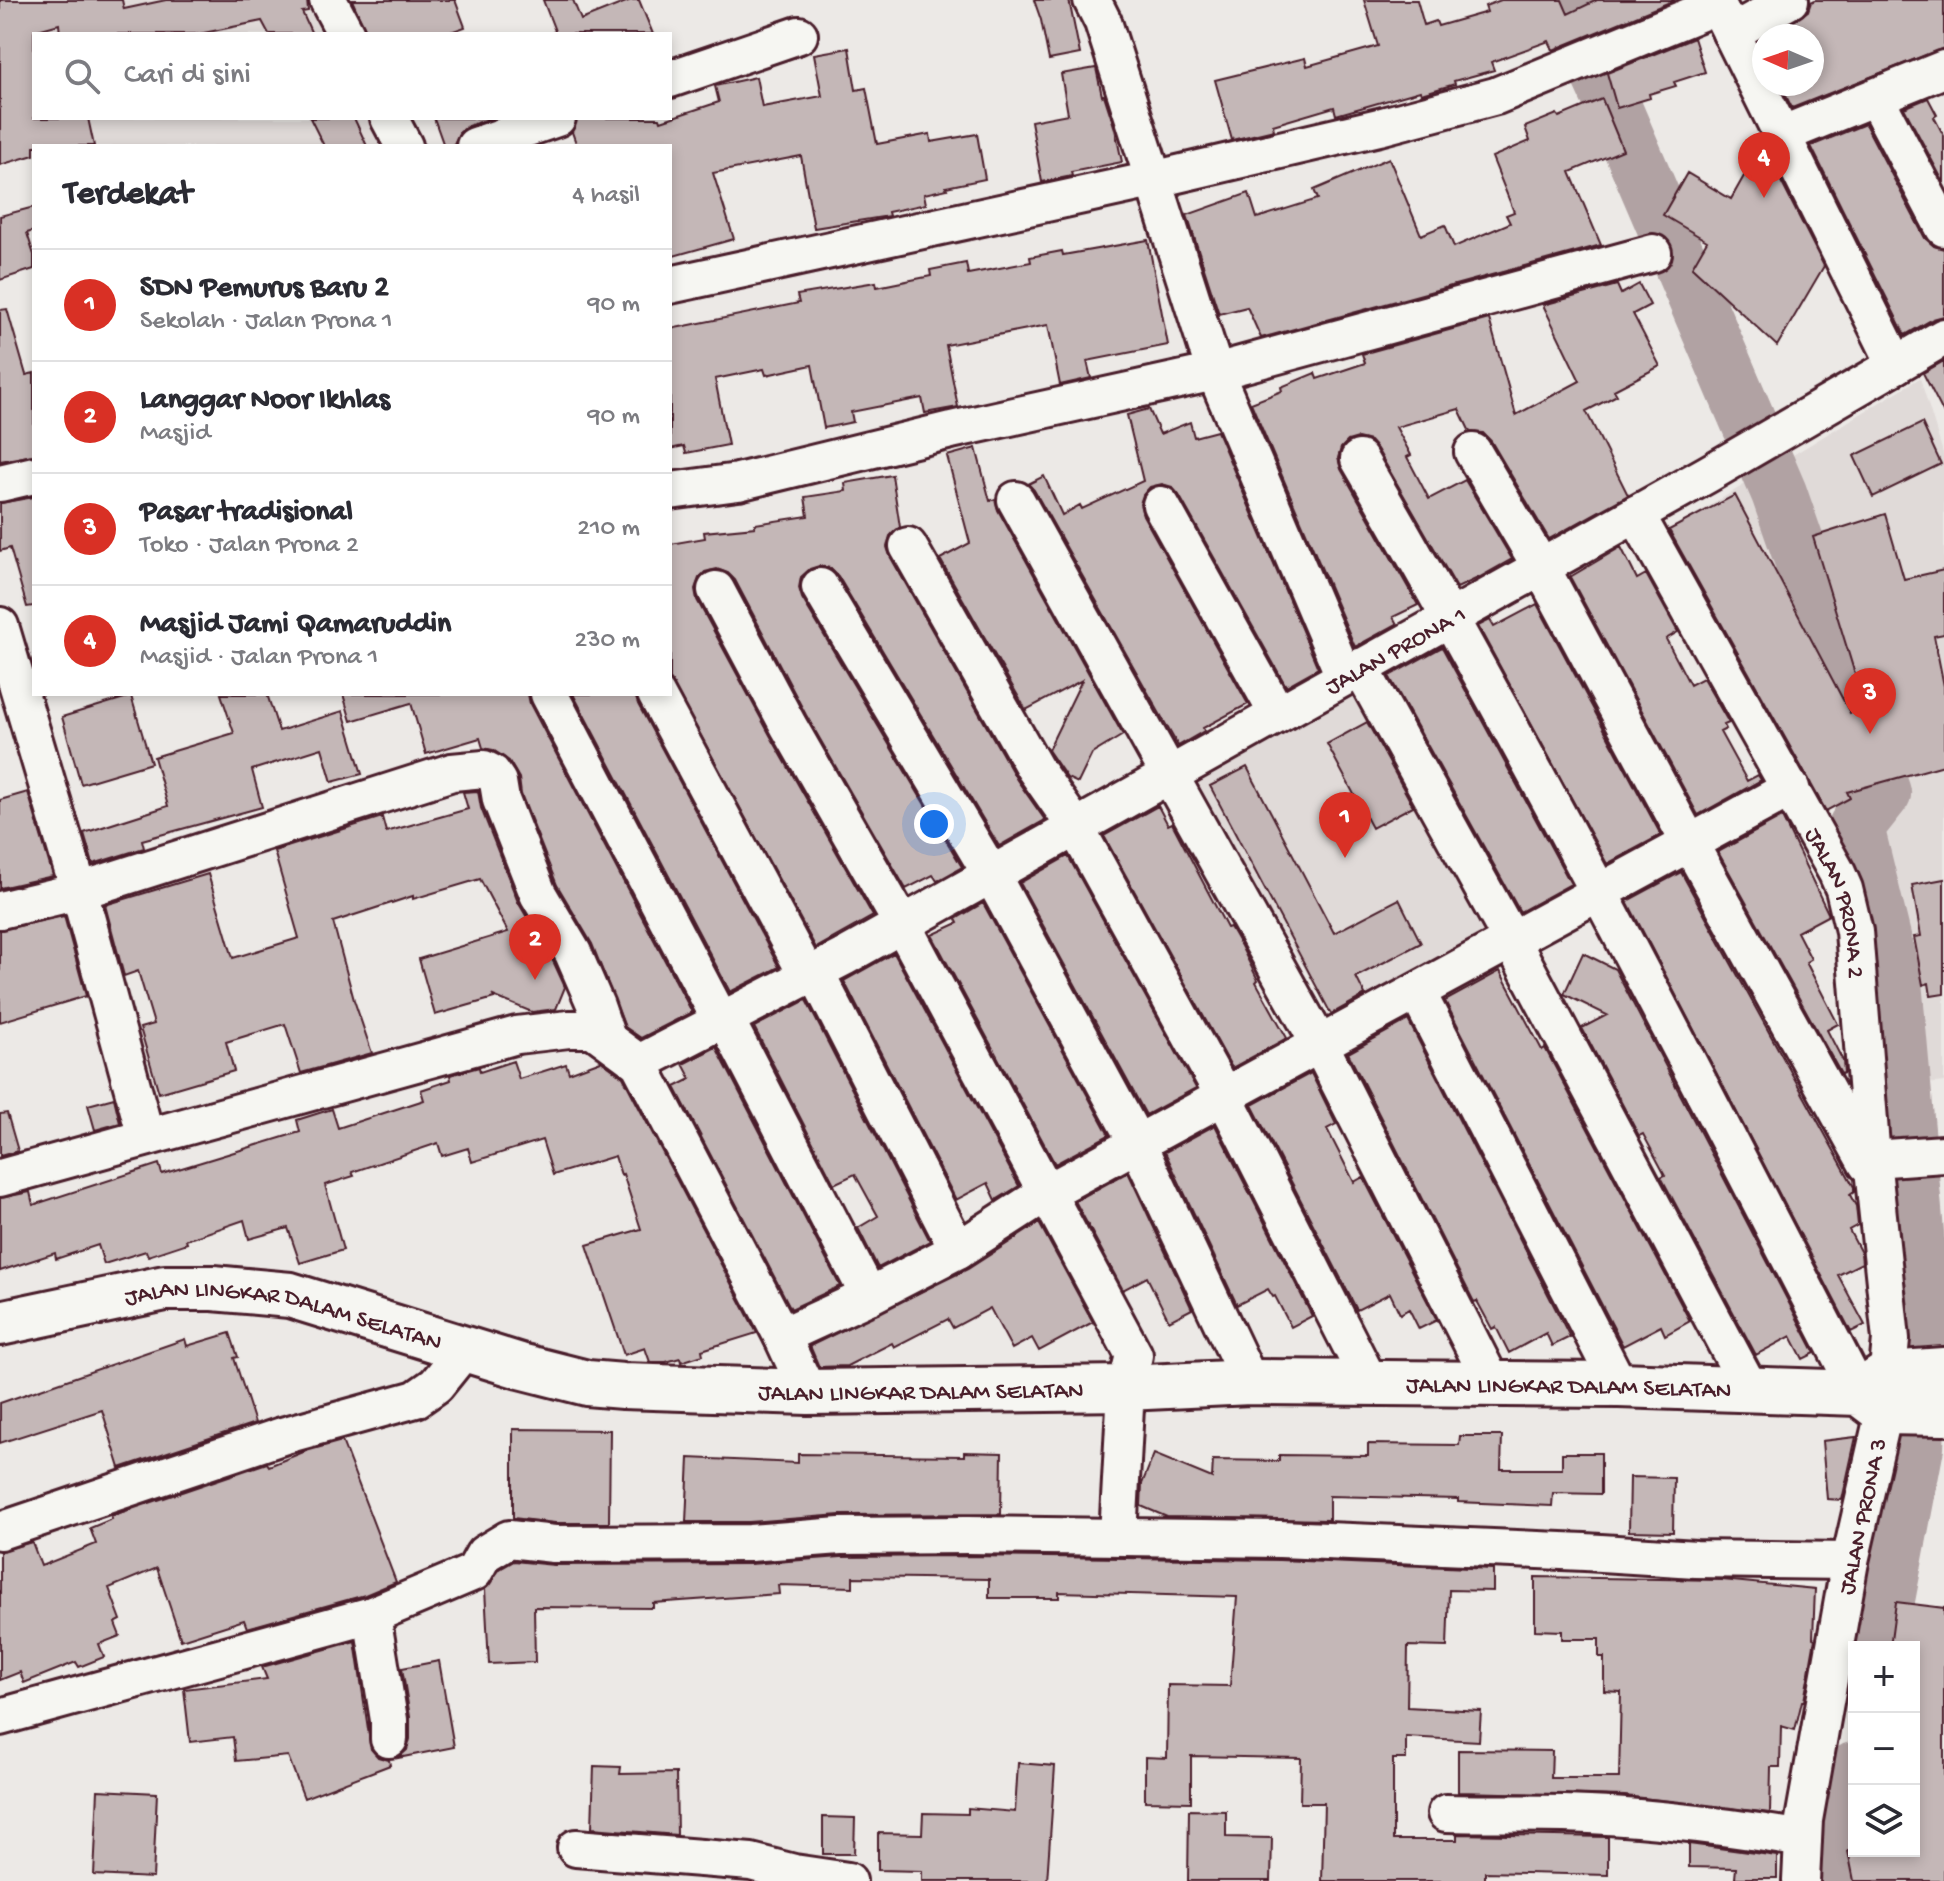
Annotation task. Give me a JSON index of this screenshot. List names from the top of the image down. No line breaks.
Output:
{"streets":{"main road":["JALAN LINGKAR DALAM SELATAN"],"street":["JALAN PRONA 1","JALAN PRONA 2","JALAN PRONA 3"]},"crossings":[["JALAN PRONA 1","JALAN PRONA 2"],["JALAN PRONA 2","JALAN LINGKAR DALAM SELATAN"],["JALAN PRONA 2","JALAN PRONA 3"],["JALAN LINGKAR DALAM SELATAN","JALAN PRONA 3"]],"north":"left","page":{"search":"Cari di sini","pins":["4","3","1","2"],"heading":["Terdekat","4 hasil"],"list":[{"mark":"1","name":"SDN Pemurus Baru 2","note":"Sekolah · Jalan Prona 1","value":"90 m"},{"mark":"2","name":"Langgar Noor Ikhlas","note":"Masjid","value":"90 m"},{"mark":"3","name":"Pasar tradisional","note":"Toko · Jalan Prona 2","value":"210 m"},{"mark":"4","name":"Masjid Jami Qamaruddin","note":"Masjid · Jalan Prona 1","value":"230 m"}],"map_buttons":["+","−"]}}
